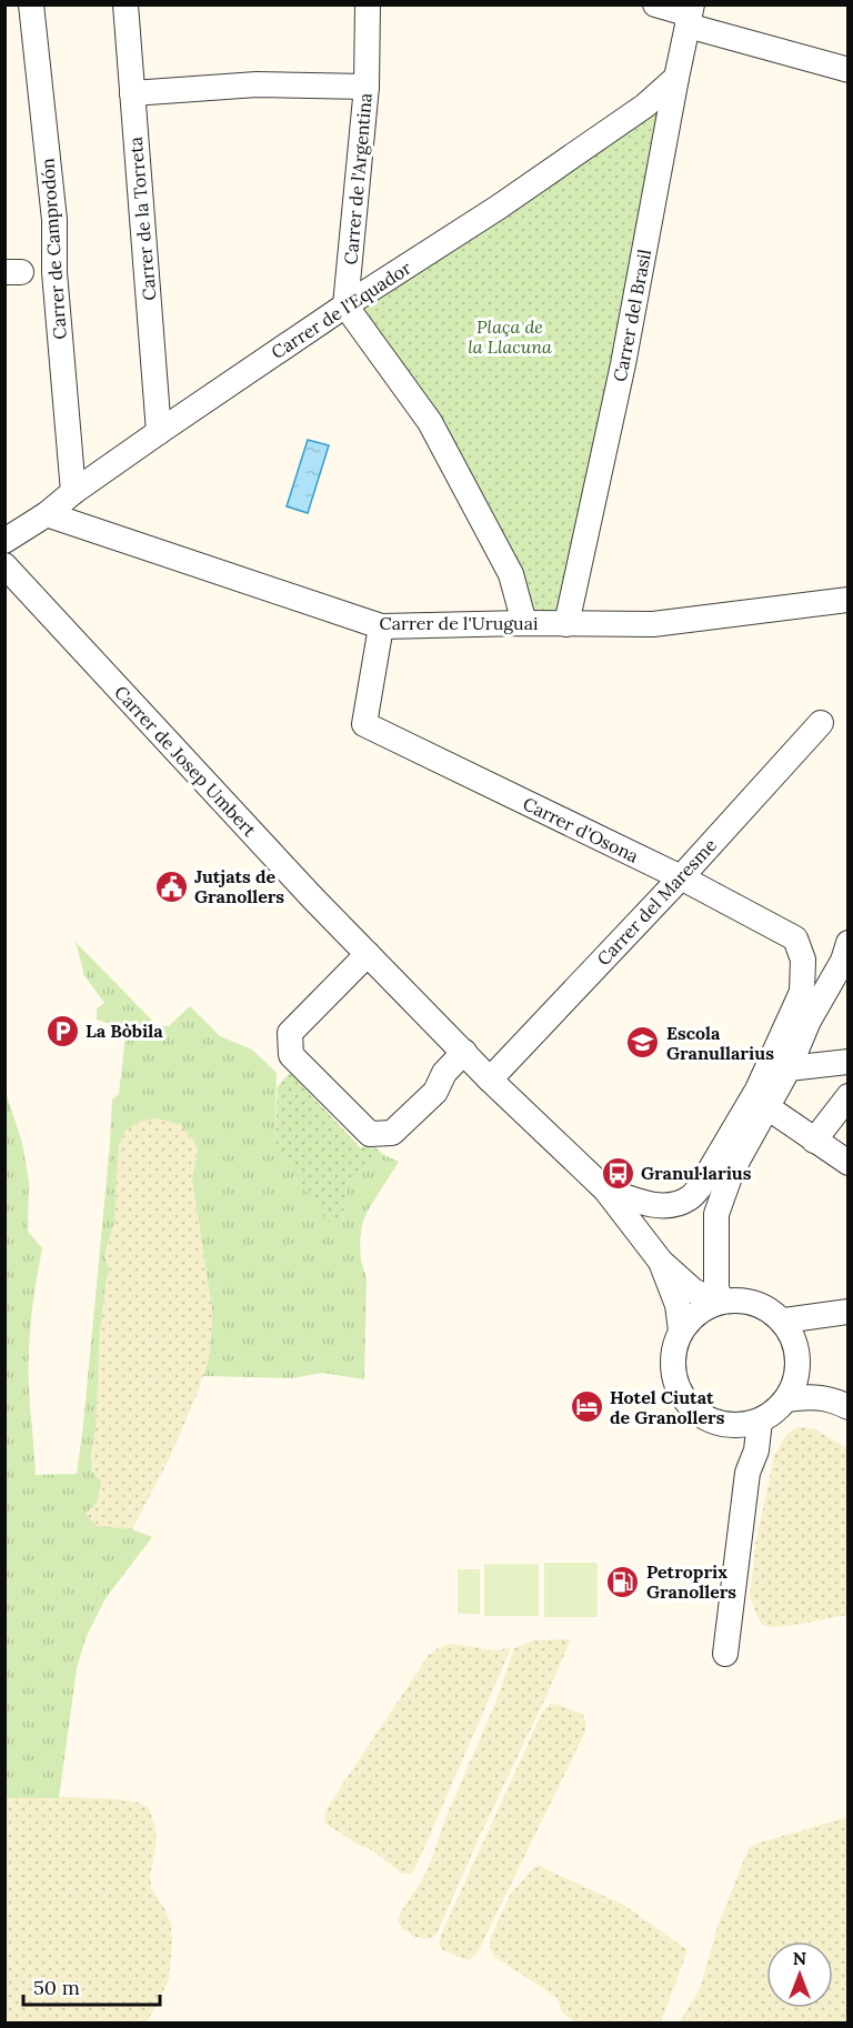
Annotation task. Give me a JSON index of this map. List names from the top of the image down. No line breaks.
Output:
{"streets":{"street":["Carrer de l'Argentina","Carrer de la Torreta","Carrer de Camprodón","Carrer de l'Equador","Carrer del Brasil","Carrer de l'Uruguai","Carrer de Josep Umbert","Carrer d'Osona","Carrer del Maresme"]},"crossings":[["Carrer de l'Argentina","Carrer de l'Equador"],["Carrer de la Torreta","Carrer de l'Equador"],["Carrer de Camprodón","Carrer de l'Equador"],["Carrer de l'Equador","Carrer del Brasil"],["Carrer de l'Equador","Carrer de l'Uruguai"],["Carrer del Brasil","Carrer de l'Uruguai"],["Carrer de l'Uruguai","Carrer d'Osona"],["Carrer de Josep Umbert","Carrer d'Osona"],["Carrer de Josep Umbert","Carrer del Maresme"],["Carrer d'Osona","Carrer del Maresme"]],"parks":["Plaça de la Llacuna"],"places":{"public building":["Jutjats de Granollers"],"parking":["La Bòbila"],"school or university":["Escola Granullarius"],"bus stop":["Granul·larius"],"hotel":["Hotel Ciutat de Granollers"],"fuel station":["Petroprix Granollers"]},"scale_bar":"50 m","north":"top"}
